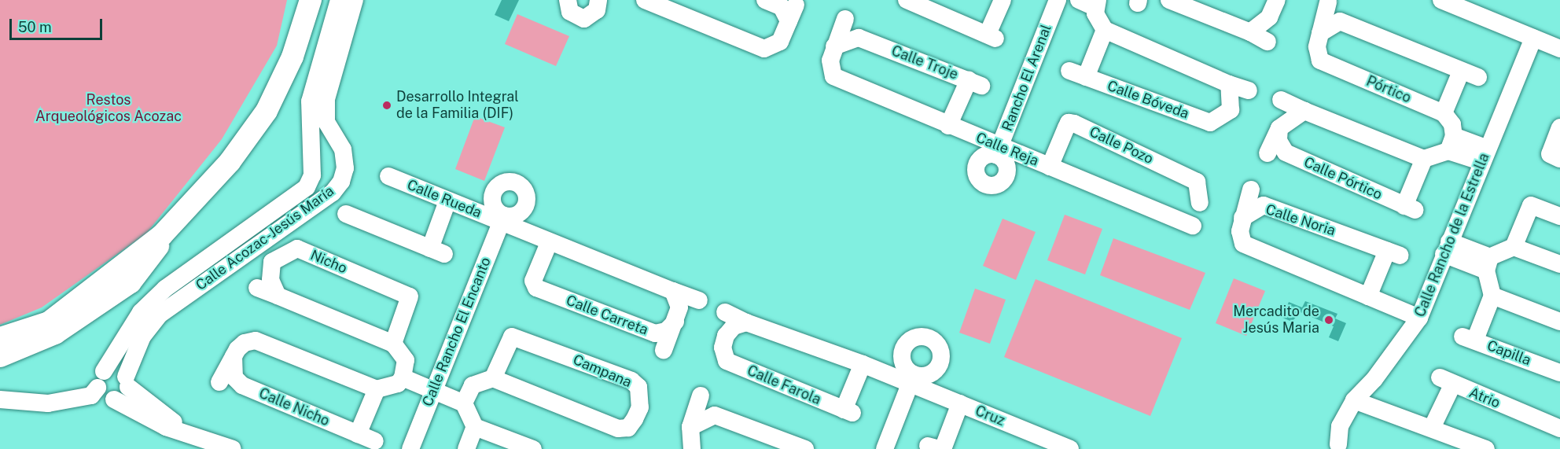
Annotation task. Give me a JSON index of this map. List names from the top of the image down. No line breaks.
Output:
{"streets":{"street":["Calle Troje","Rancho El Arenal","Pórtico","Calle Bóveda","Calle Pozo","Calle Reja","Calle Pórtico","Calle Rueda","Calle Noria","Calle Rancho de la Estrella","Calle Acozac-Jesús María","Nicho","Calle Carreta","Calle Rancho El Encanto","Capilla","Campana","Calle Farola","Atrio","Calle Nicho","Cruz"]},"crossings":[["Calle Troje","Calle Reja"],["Rancho El Arenal","Calle Reja"],["Calle Pozo","Calle Reja"],["Calle Rueda","Calle Carreta"],["Calle Rueda","Calle Rancho El Encanto"],["Calle Noria","Calle Rancho de la Estrella"]],"parks":["Restos Arqueológicos Acozac"],"places":["Desarrollo Integral de la Familia (DIF)","Mercadito de Jesús Maria"],"scale_bar":"50 m"}
